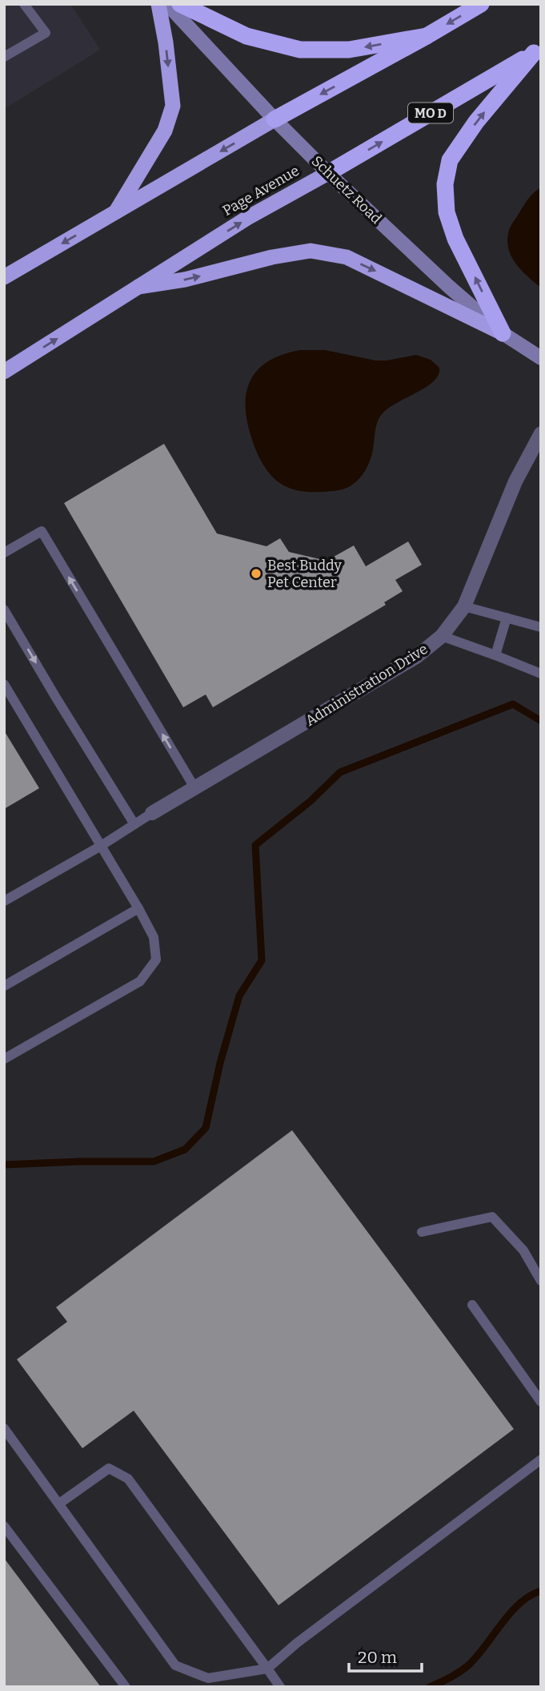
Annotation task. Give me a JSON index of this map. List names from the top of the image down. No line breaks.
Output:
{"streets":{"highway":["MO D","Page Avenue"],"main road":["Schuetz Road"],"street":["Administration Drive"]},"crossings":[["Schuetz Road","Page Avenue"]],"places":["Best Buddy Pet Center"],"scale_bar":"20 m"}
